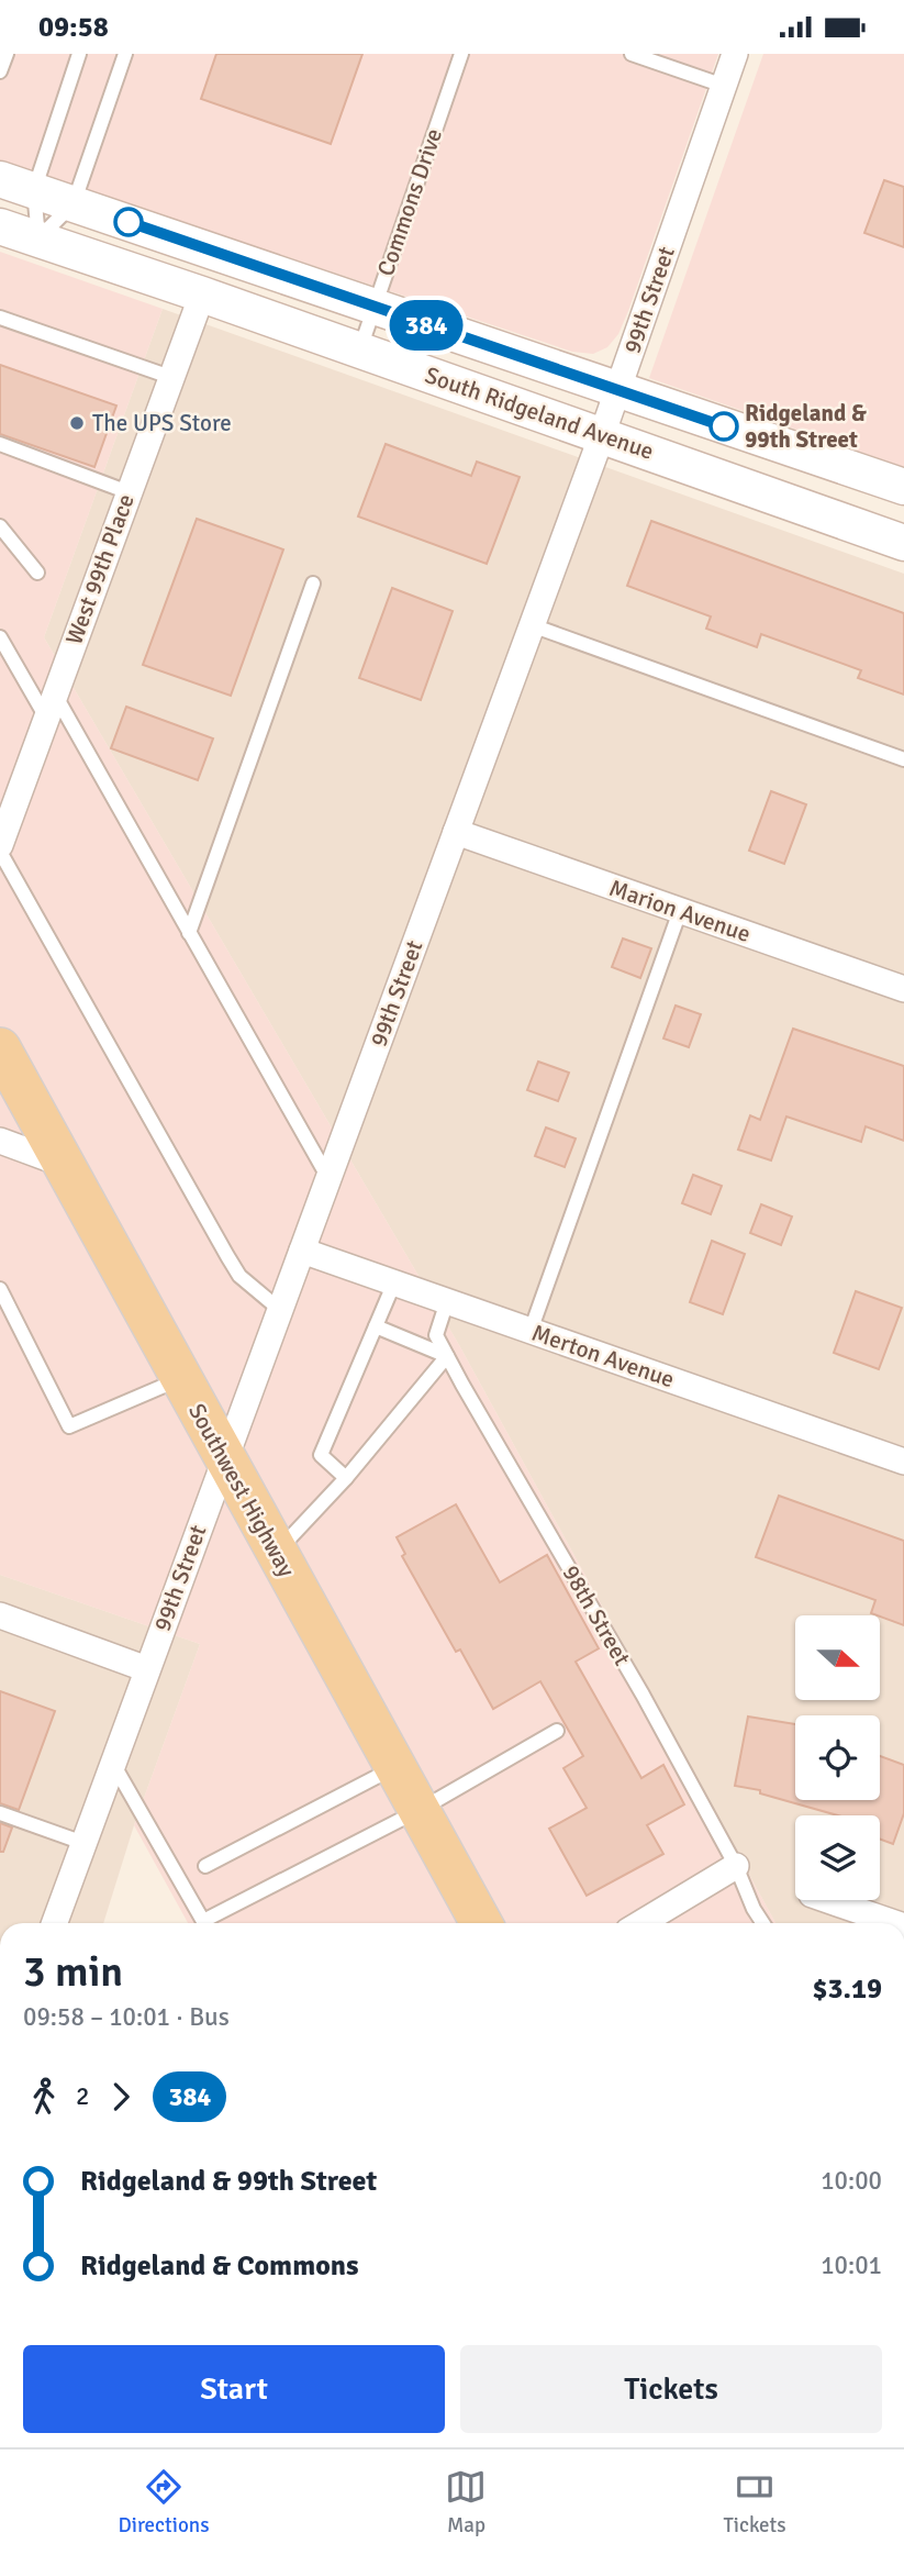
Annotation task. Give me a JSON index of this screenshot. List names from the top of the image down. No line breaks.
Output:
{"streets":{"main road":["South Ridgeland Avenue","Southwest Highway"],"street":["99th Street","West 99th Place","Marion Avenue","Merton Avenue"],"lane":["Commons Drive","98th Street"]},"crossings":[["Commons Drive","South Ridgeland Avenue"],["99th Street","South Ridgeland Avenue"],["99th Street","Marion Avenue"],["99th Street","Merton Avenue"],["99th Street","Southwest Highway"],["South Ridgeland Avenue","West 99th Place"],["Merton Avenue","98th Street"]],"places":["The UPS Store","Ridgeland & 99th Street"],"lines":["bus line 384"],"north":"right","page":{"status":"09:58","on_map":"384","heading":["3 min","09:58 – 10:01 · Bus","$3.19"],"legs":["2","384"],"list":[{"name":"Ridgeland & 99th Street","value":"10:00"},{"name":"Ridgeland & Commons","value":"10:01"}],"buttons":["Start","Tickets"],"tabs":["Directions","Map","Tickets"]}}
